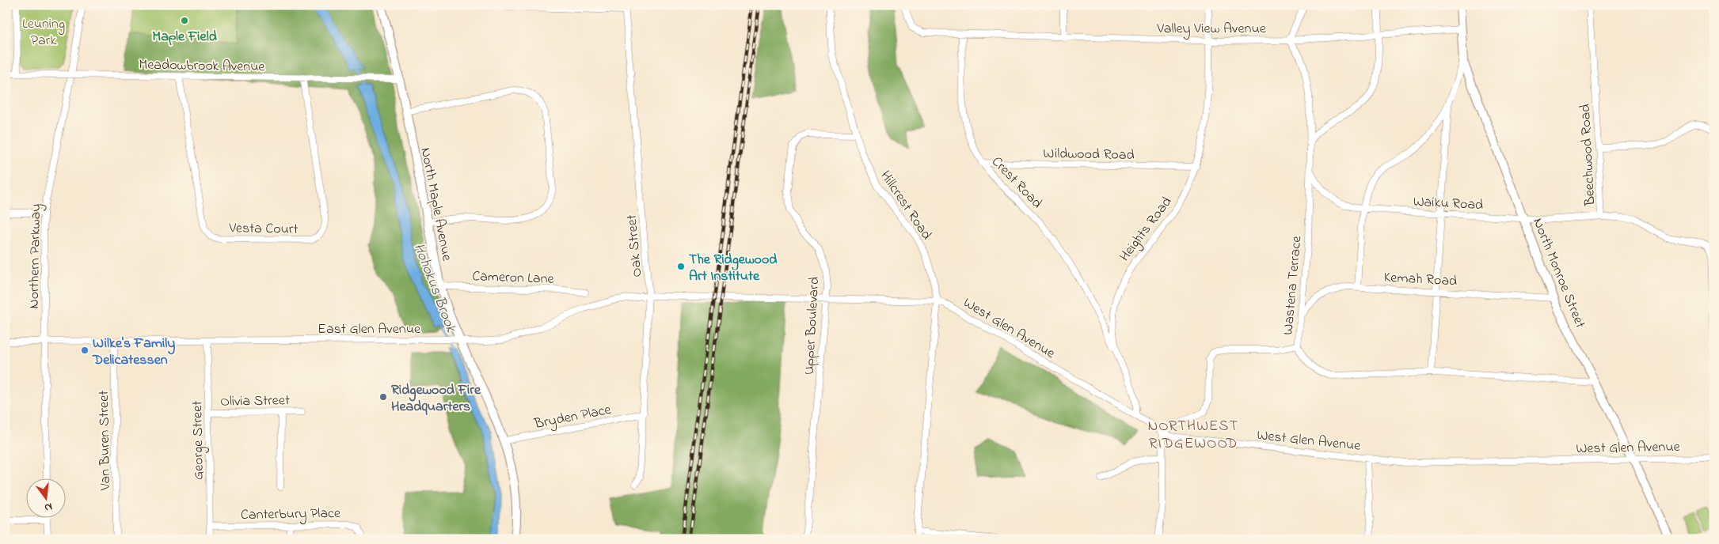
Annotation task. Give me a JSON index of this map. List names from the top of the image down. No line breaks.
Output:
{"streets":{"main road":["North Maple Avenue","North Monroe Street"],"street":["Valley View Avenue","Meadowbrook Avenue","Wildwood Road","Beechwood Road","Crest Road","Waiku Road","Hillcrest Road","Vesta Court","Heights Road","Oak Street","Northern Parkway","Cameron Lane","Kemah Road","Wastena Terrace","Upper Boulevard","West Glen Avenue","East Glen Avenue","Olivia Street","Bryden Place","Van Buren Street","George Street","Canterbury Place"]},"crossings":[["Valley View Avenue","Crest Road"],["Valley View Avenue","Heights Road"],["Valley View Avenue","North Monroe Street"],["Valley View Avenue","Wastena Terrace"],["Meadowbrook Avenue","North Maple Avenue"],["Meadowbrook Avenue","Vesta Court"],["Meadowbrook Avenue","Northern Parkway"],["Wildwood Road","Crest Road"],["Wildwood Road","Heights Road"],["Beechwood Road","Waiku Road"],["Crest Road","Heights Road"],["Waiku Road","North Monroe Street"],["Waiku Road","Wastena Terrace"],["North Maple Avenue","Cameron Lane"],["North Maple Avenue","East Glen Avenue"],["North Maple Avenue","Bryden Place"],["Hillcrest Road","Upper Boulevard"],["Hillcrest Road","West Glen Avenue"],["Heights Road","West Glen Avenue"],["Oak Street","East Glen Avenue"],["Oak Street","Bryden Place"],["Northern Parkway","East Glen Avenue"],["North Monroe Street","Kemah Road"],["North Monroe Street","Wastena Terrace"],["North Monroe Street","West Glen Avenue"],["Kemah Road","Wastena Terrace"],["Upper Boulevard","West Glen Avenue"],["West Glen Avenue","East Glen Avenue"],["East Glen Avenue","Van Buren Street"],["East Glen Avenue","George Street"],["Olivia Street","George Street"],["George Street","Canterbury Place"]],"districts":["NORTHWEST RIDGEWOOD"],"water":["Hohokus Brook"],"parks":["Leuning Park"],"places":["Maple Field","The Ridgewood Art Institute","Wilke's Family Delicatessen","Ridgewood Fire Headquarters"],"north":"bottom"}
